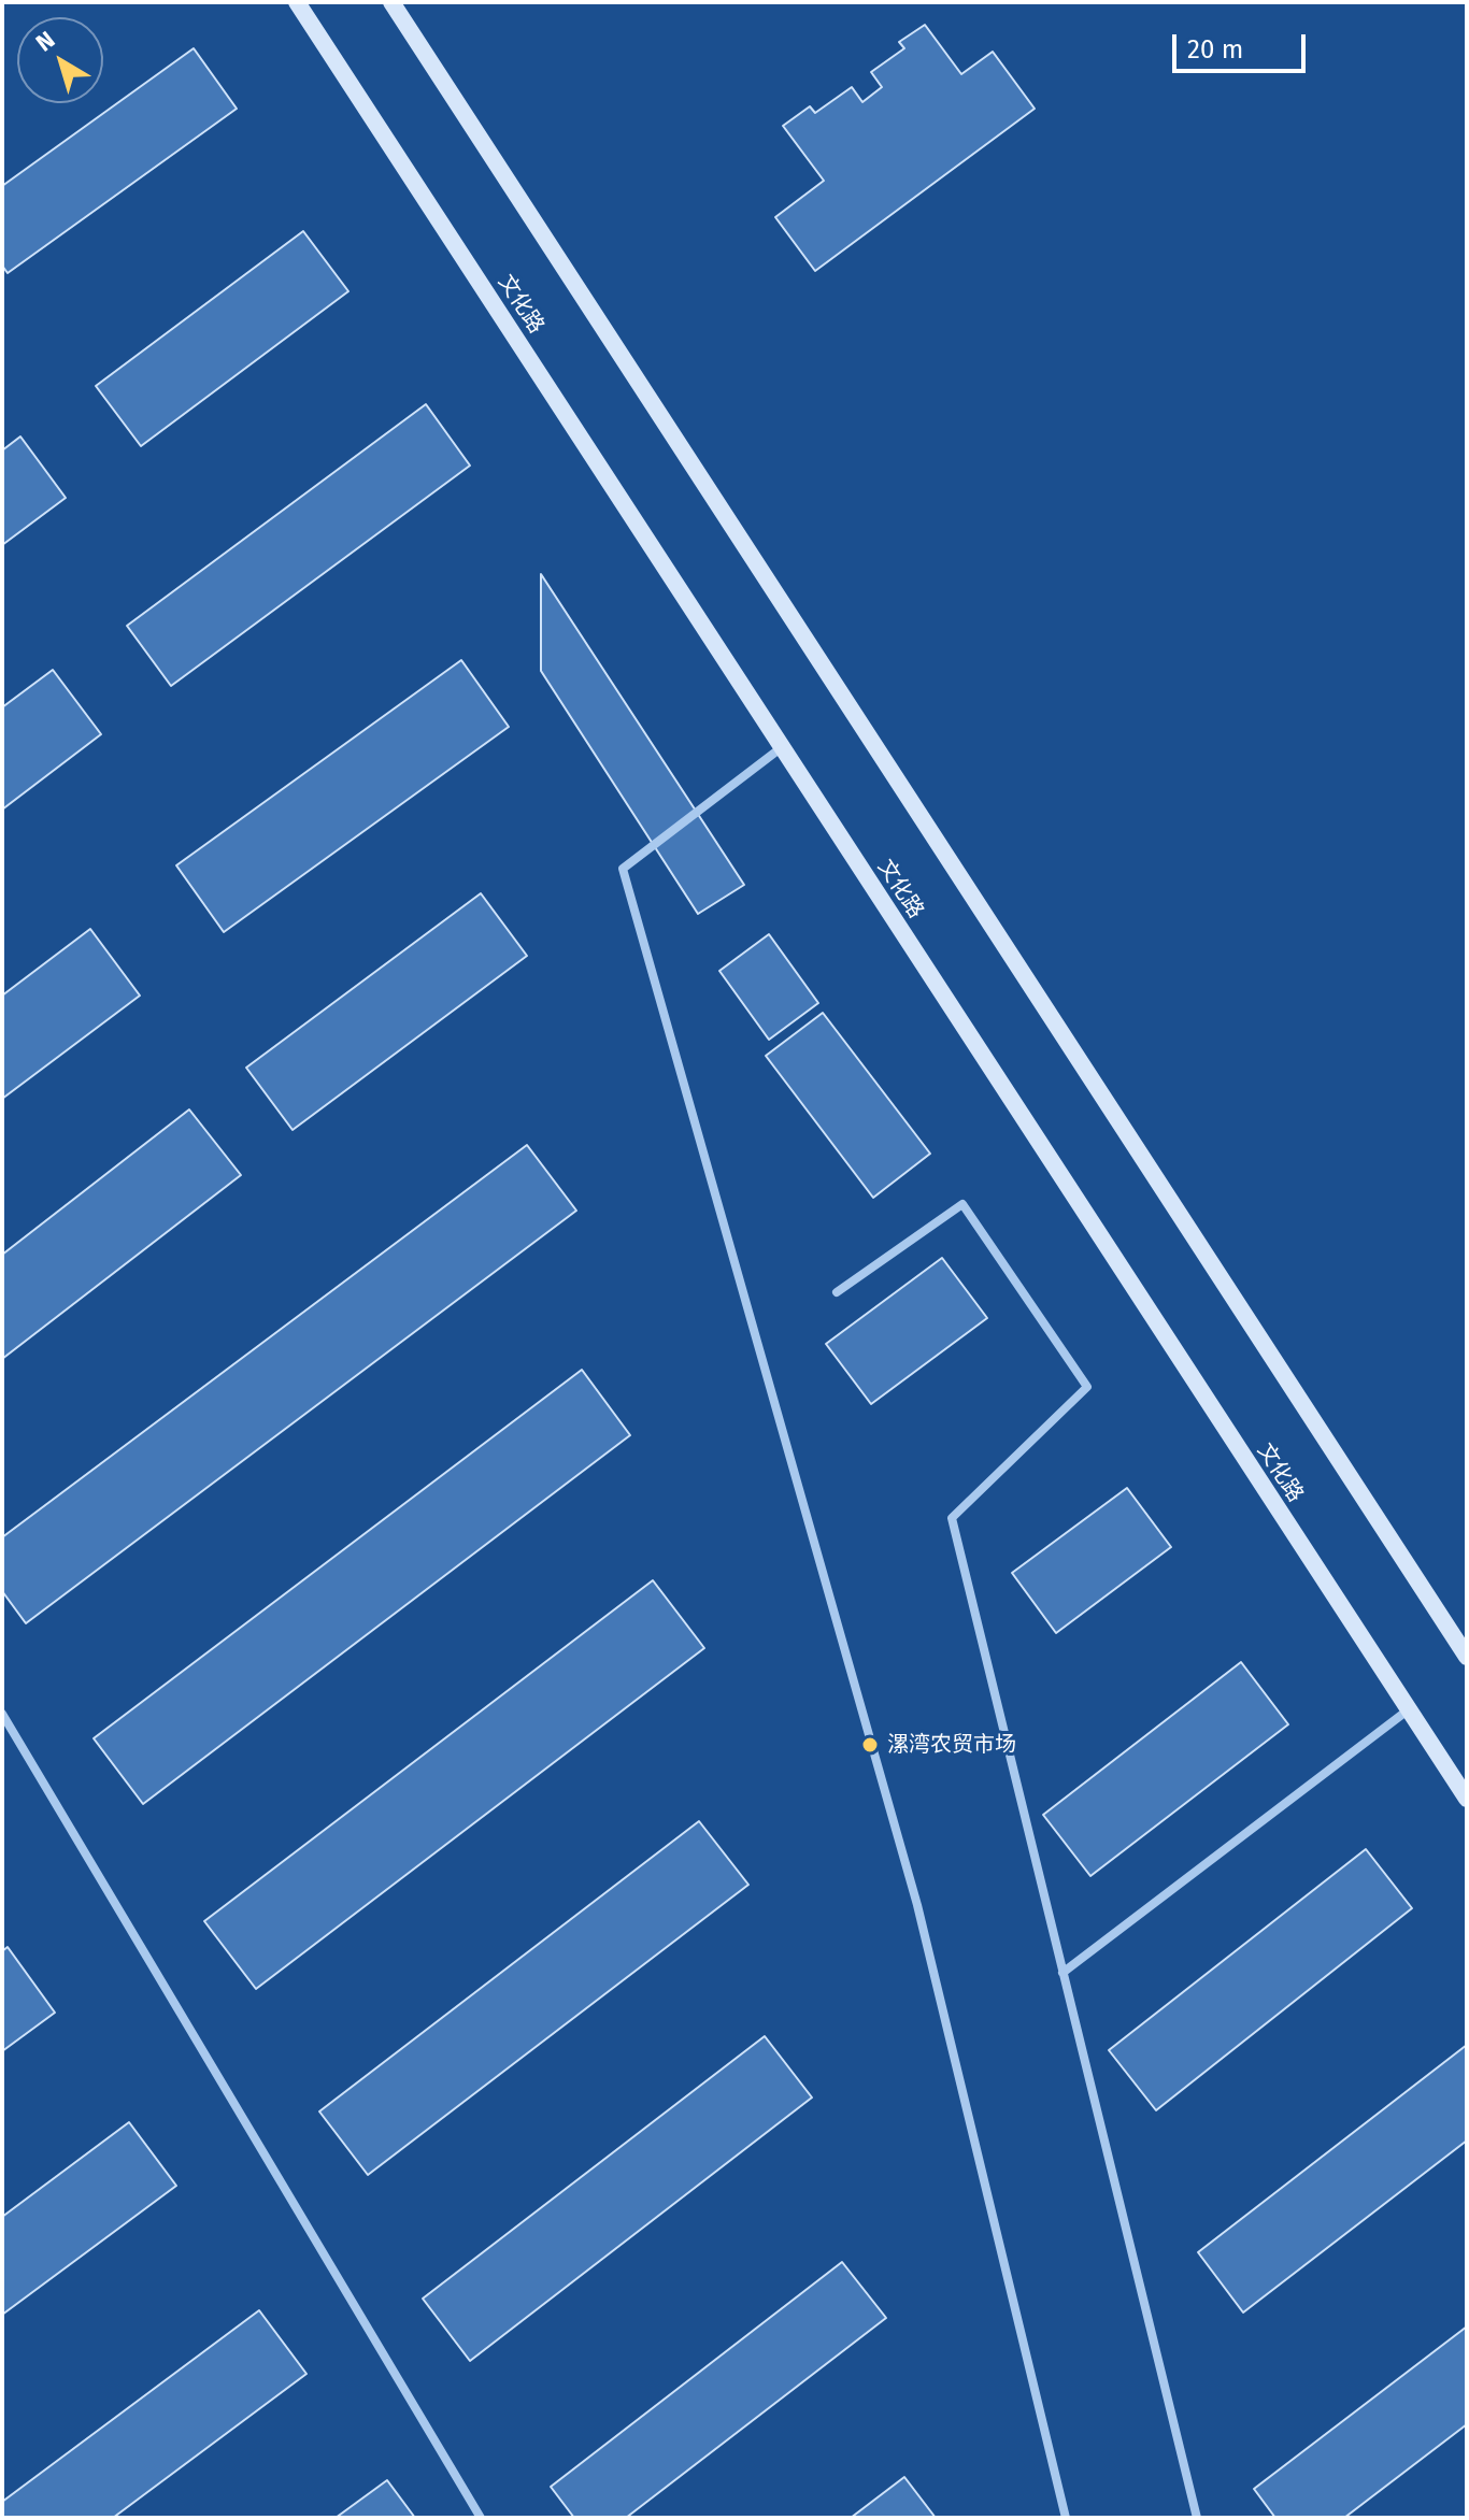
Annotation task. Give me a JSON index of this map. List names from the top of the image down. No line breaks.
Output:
{"streets":{"street":["文化路"]},"places":["漯湾农贸市场"],"scale_bar":"20 m","north":"top left"}
